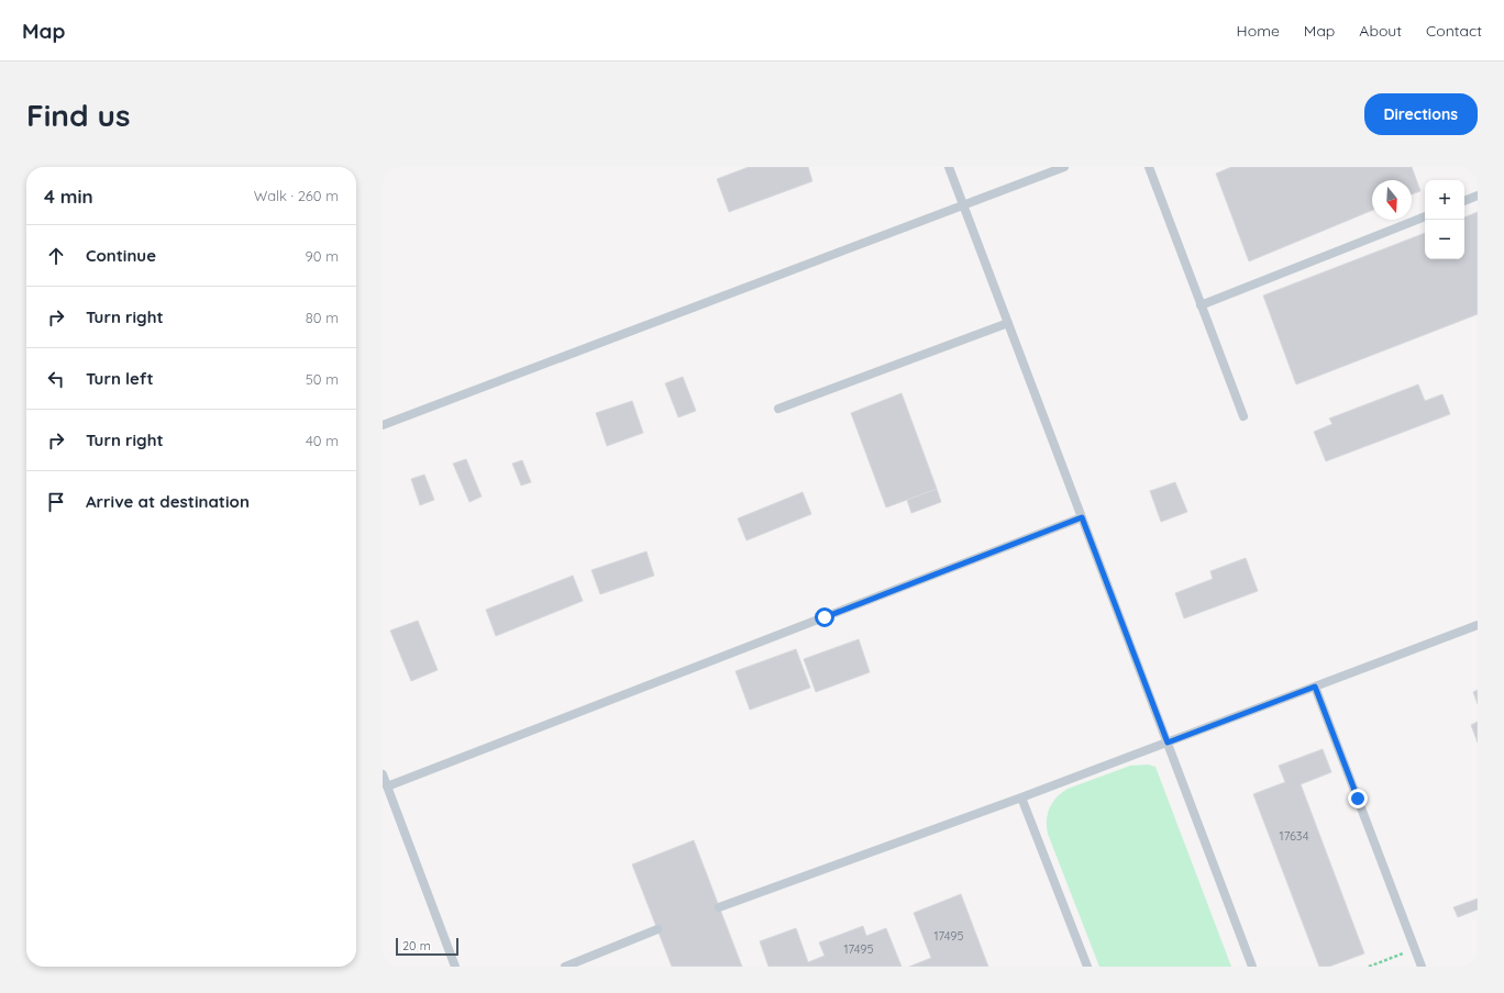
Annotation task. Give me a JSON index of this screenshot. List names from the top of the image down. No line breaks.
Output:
{"house_numbers":["17634","17495","17495"],"scale_bar":"20 m","north":"bottom","page":{"header":"Map","nav":["Home","Map","About","Contact"],"buttons":"Directions","title":"Find us","heading":["4 min","Walk · 260 m"],"map_buttons":["+","−"],"list":[["Continue","90 m"],["Turn right","80 m"],["Turn left","50 m"],["Turn right","40 m"],"Arrive at destination"],"scale":"20 m"}}
